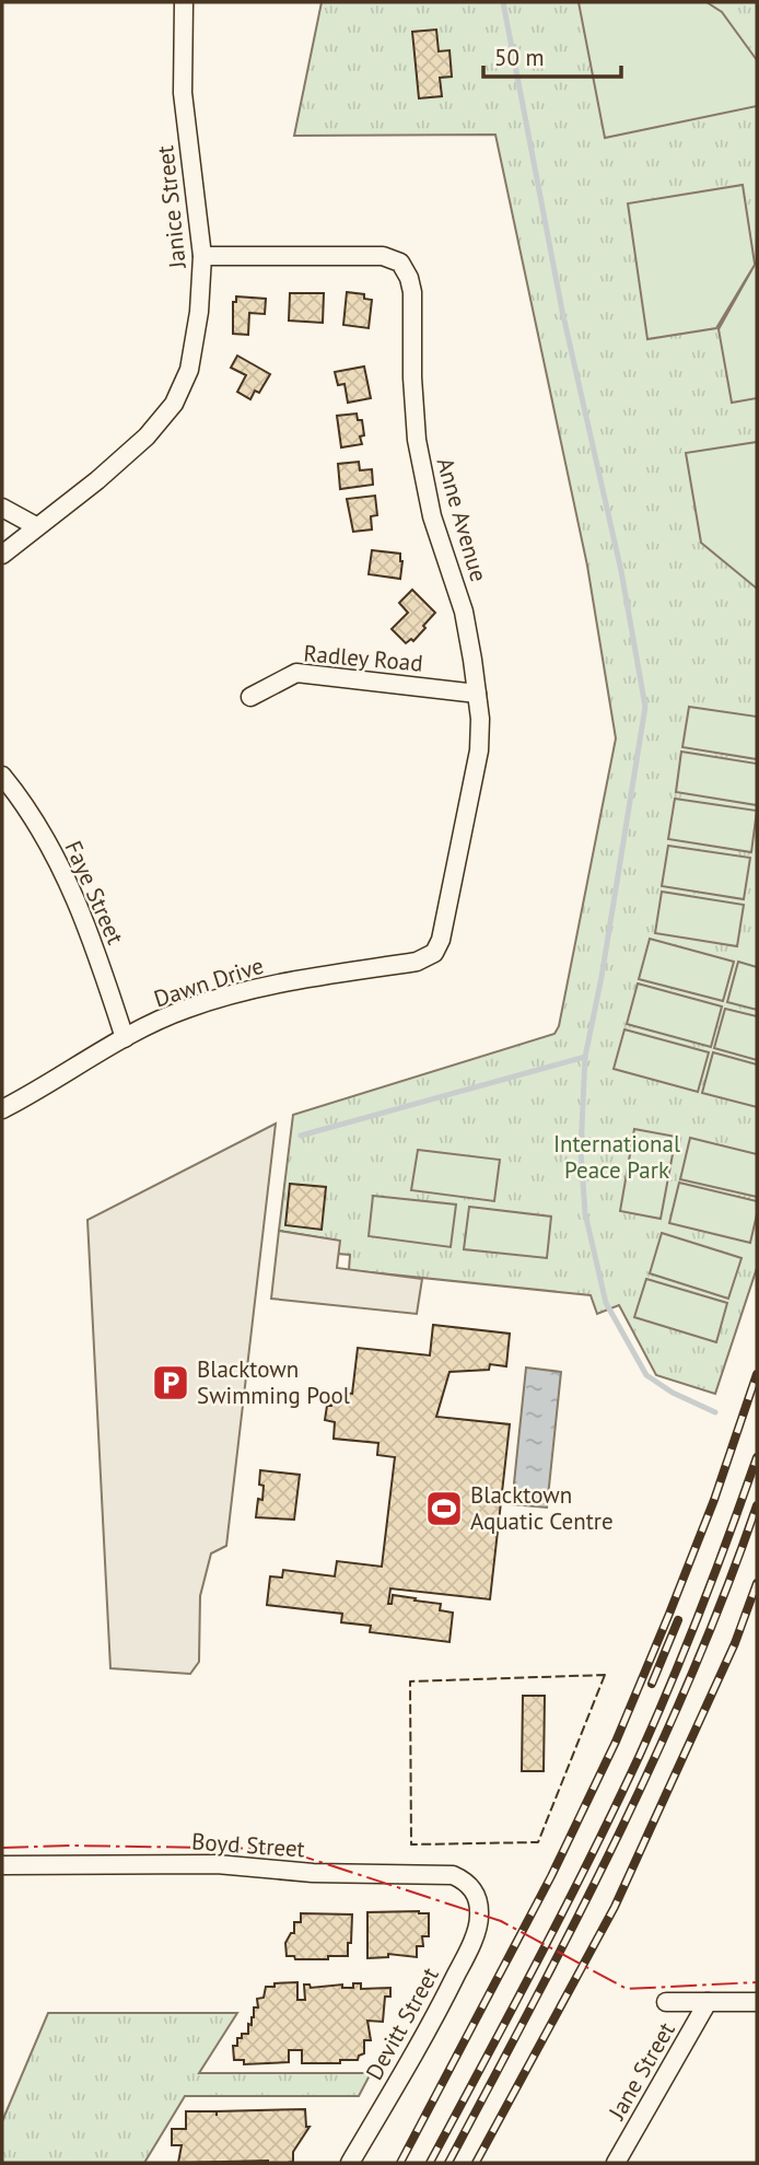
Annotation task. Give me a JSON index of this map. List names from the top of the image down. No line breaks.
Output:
{"streets":{"street":["Janice Street","Anne Avenue","Radley Road","Faye Street","Dawn Drive","Boyd Street","Devitt Street","Jane Street"]},"crossings":[["Janice Street","Anne Avenue"],["Anne Avenue","Radley Road"],["Anne Avenue","Dawn Drive"],["Faye Street","Dawn Drive"],["Boyd Street","Devitt Street"]],"parks":["International Peace Park"],"places":{"parking":["Blacktown Swimming Pool"],"sports":["Blacktown Aquatic Centre"]},"scale_bar":"50 m"}
